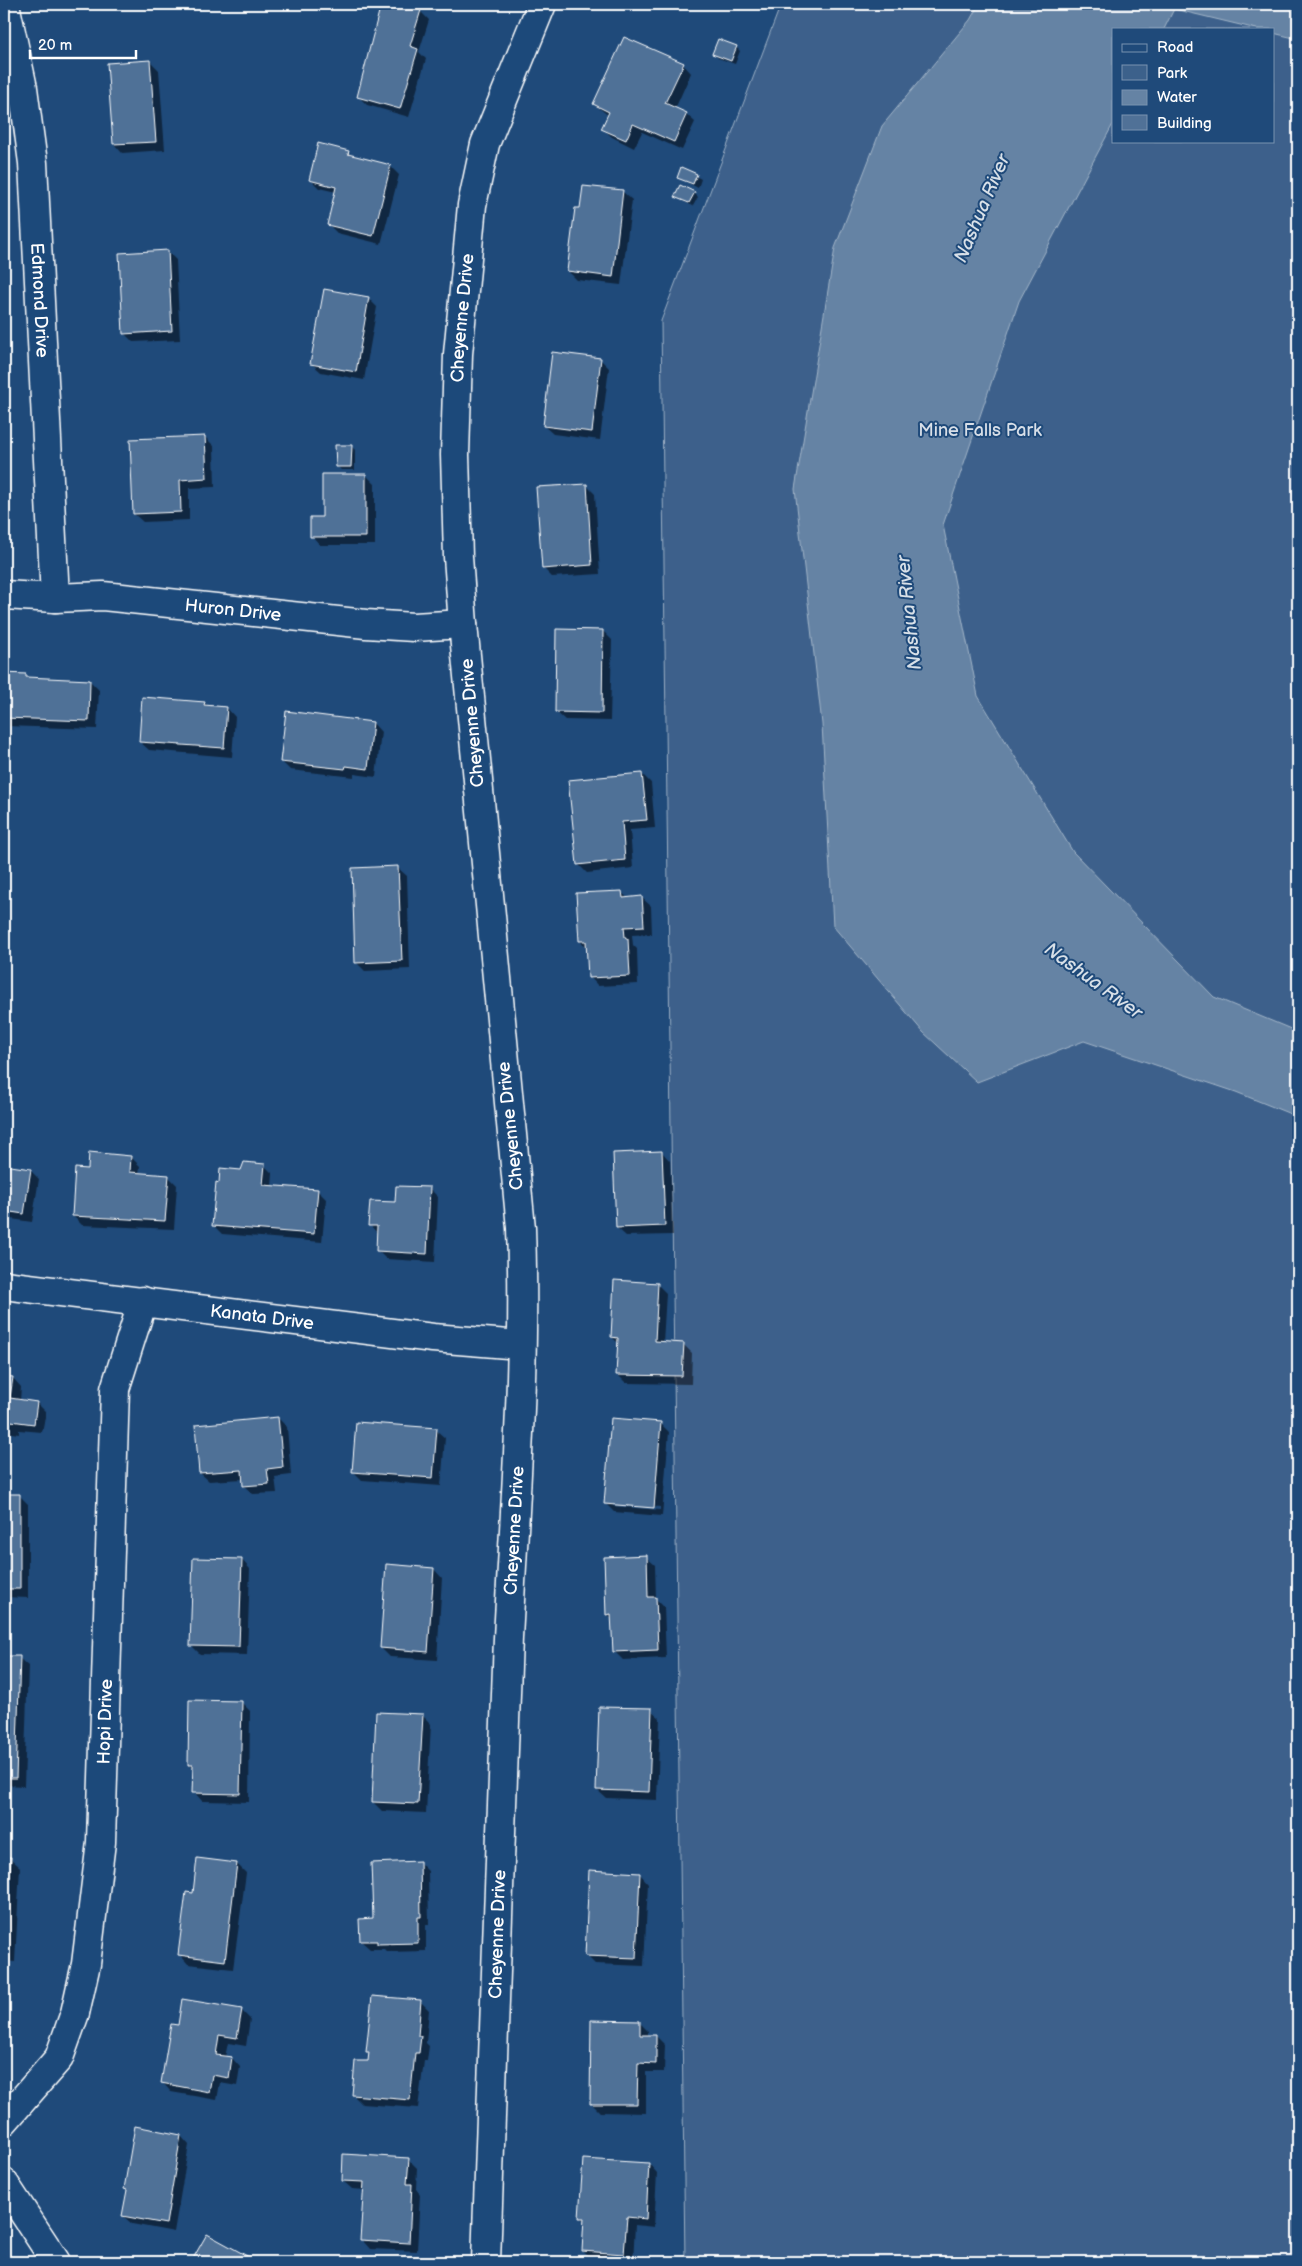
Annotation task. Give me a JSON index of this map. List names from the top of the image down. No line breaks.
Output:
{"streets":{"street":["Edmond Drive","Cheyenne Drive","Huron Drive","Kanata Drive","Hopi Drive"]},"crossings":[["Edmond Drive","Huron Drive"],["Cheyenne Drive","Huron Drive"],["Cheyenne Drive","Kanata Drive"],["Kanata Drive","Hopi Drive"]],"water":["Nashua River"],"parks":["Mine Falls Park"],"legend":["Road","Park","Water","Building"],"scale_bar":"20 m"}
